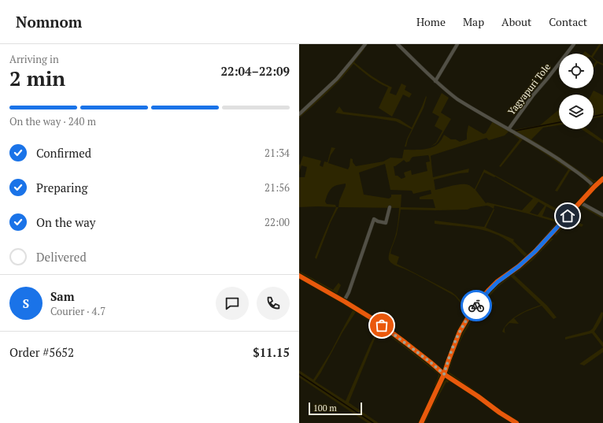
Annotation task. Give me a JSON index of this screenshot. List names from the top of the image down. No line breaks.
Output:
{"streets":{"street":["Yagyapuri Tole"]},"scale_bar":"100 m","page":{"header":"Nomnom","nav":["Home","Map","About","Contact"],"heading":["2 min","Arriving in","22:04–22:09"],"panel":["Sam","Courier · 4.7","Order #5652","$11.15"],"bar":"On the way · 240 m","list":[["Confirmed","21:34"],["Preparing","21:56"],["On the way","22:00"],"Delivered"],"round":"S","scale":"100 m"}}
